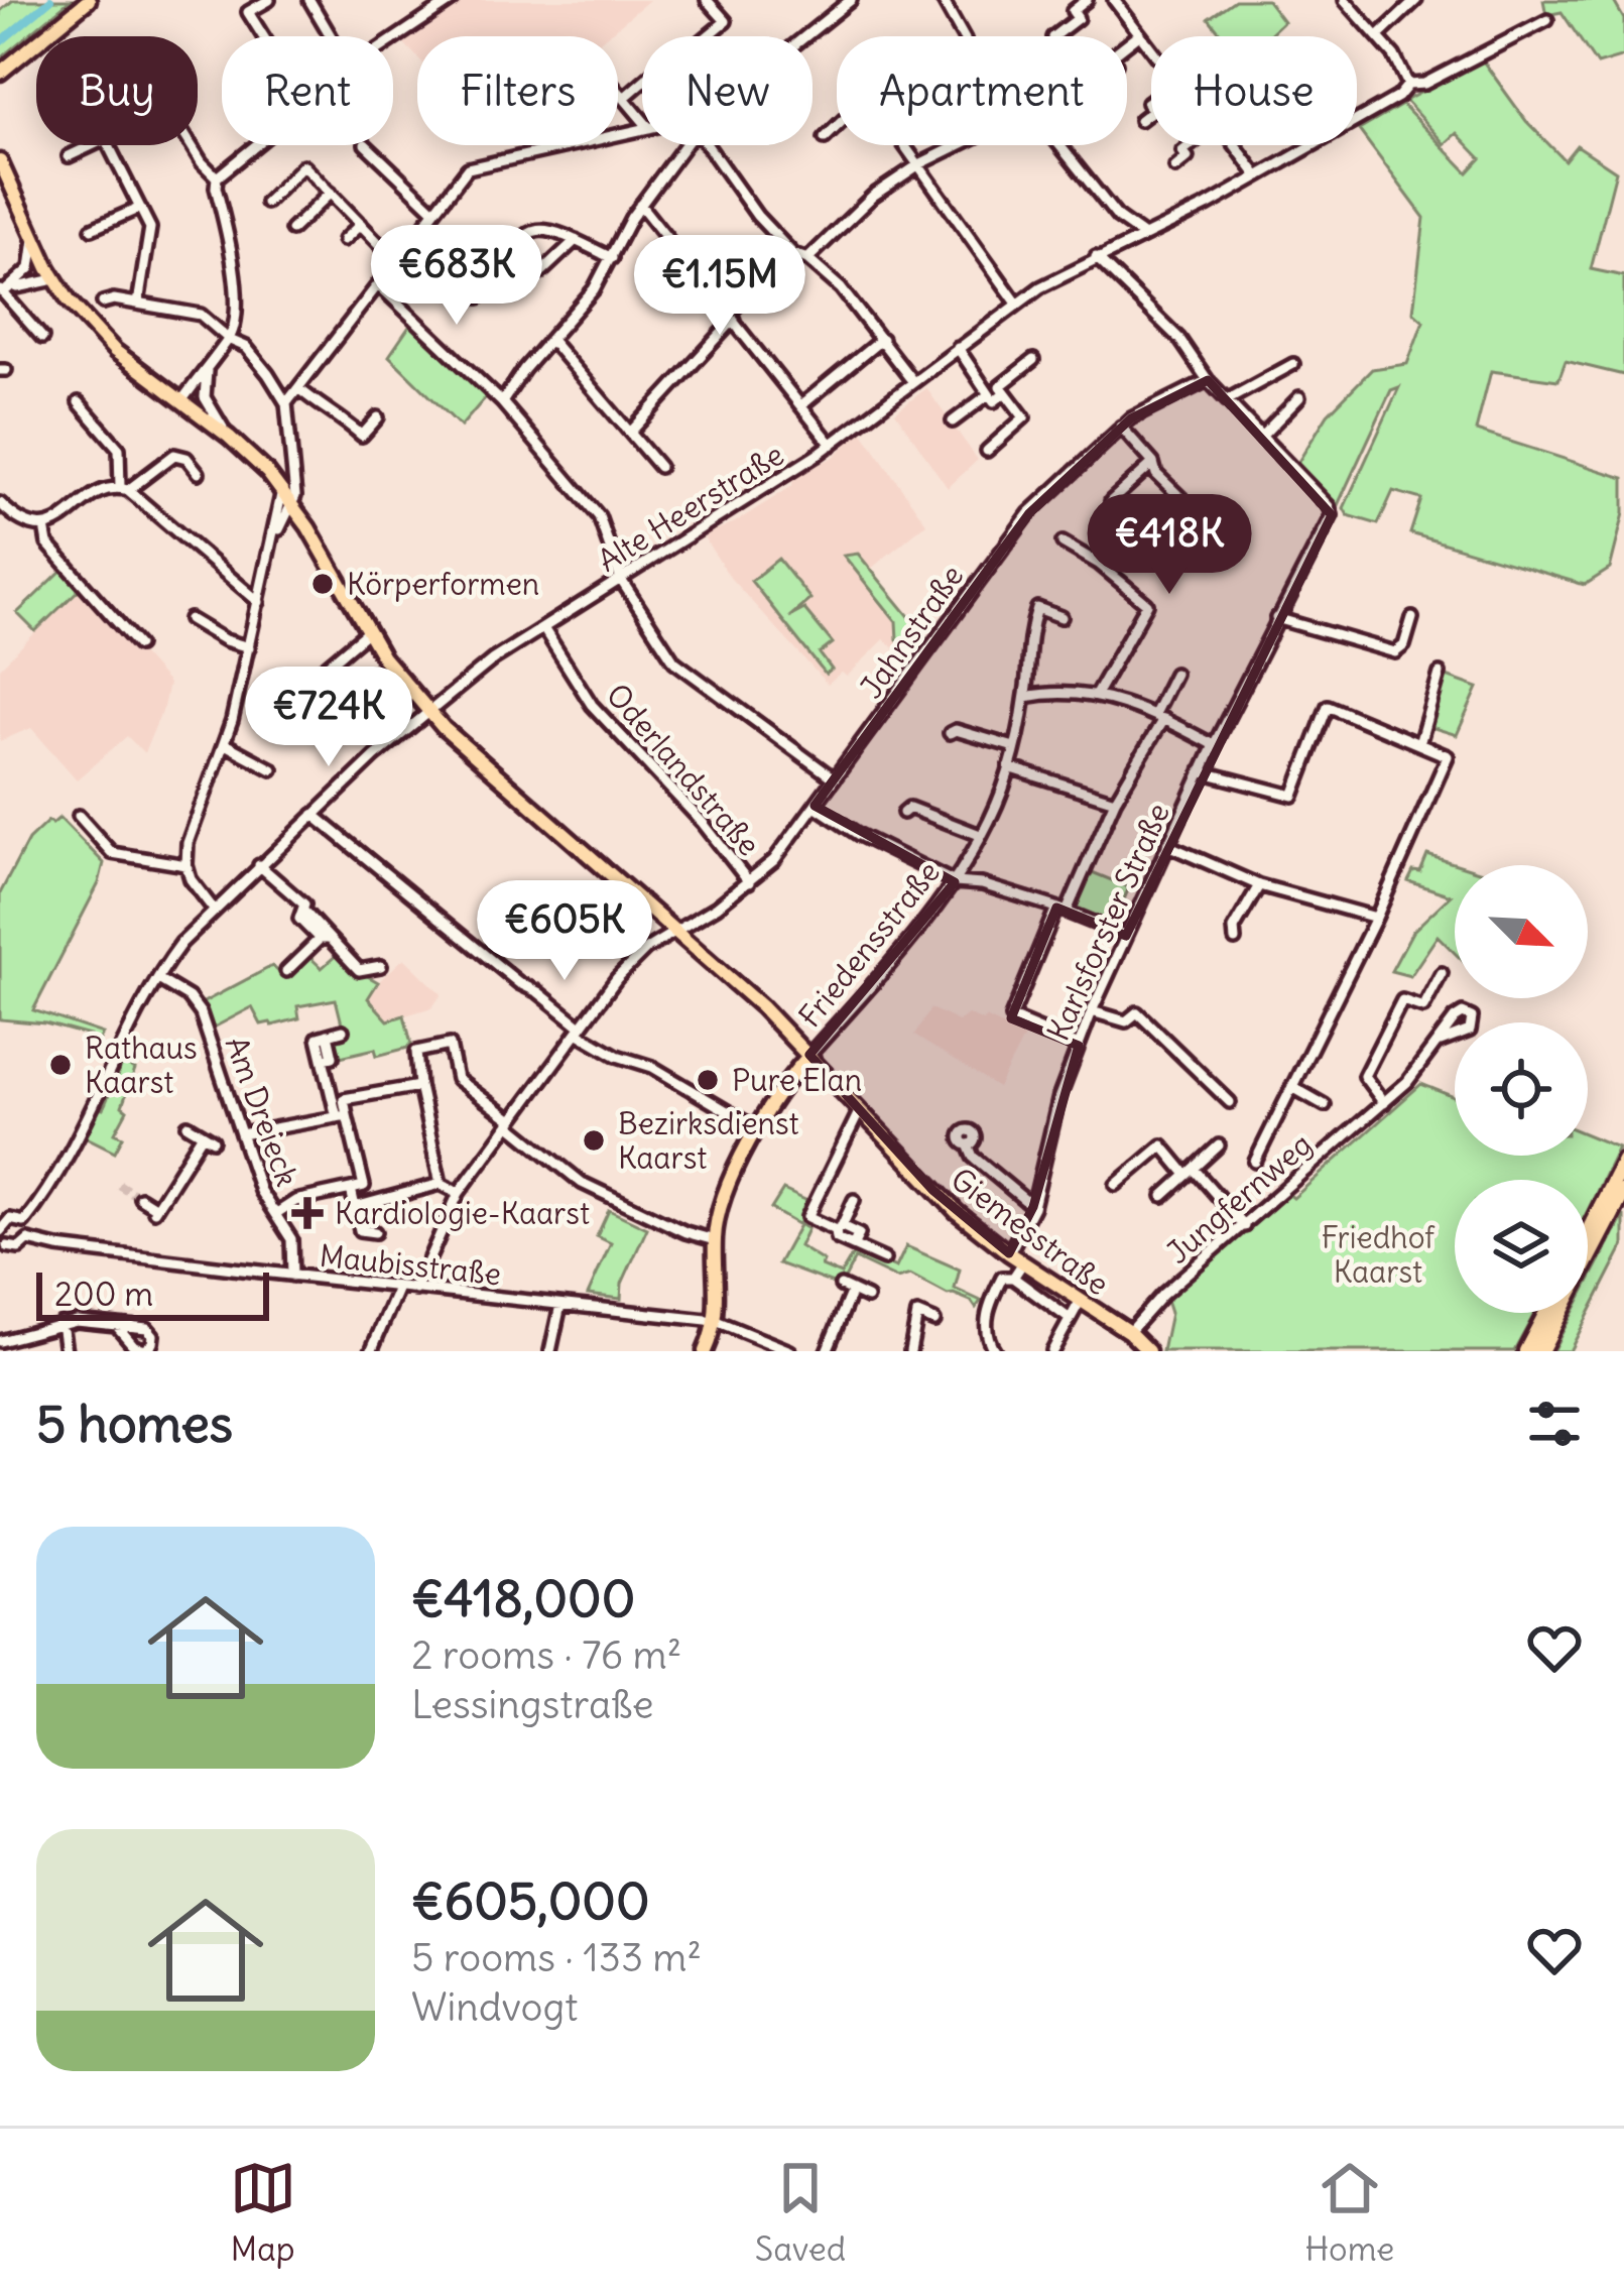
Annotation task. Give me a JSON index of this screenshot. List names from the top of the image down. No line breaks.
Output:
{"streets":{"main road":["Friedensstraße","Giemesstraße"],"street":["Alte Heerstraße","Jahnstraße","Oderlandstraße","Karlsforster Straße","Am Dreieck","Jungfernweg","Maubisstraße"]},"crossings":[["Alte Heerstraße","Oderlandstraße"],["Alte Heerstraße","Am Dreieck"],["Alte Heerstraße","Giemesstraße"],["Alte Heerstraße","Maubisstraße"],["Jahnstraße","Oderlandstraße"],["Jahnstraße","Giemesstraße"],["Jahnstraße","Maubisstraße"],["Karlsforster Straße","Giemesstraße"],["Friedensstraße","Giemesstraße"],["Friedensstraße","Maubisstraße"],["Am Dreieck","Maubisstraße"],["Jungfernweg","Giemesstraße"]],"parks":["Friedhof Kaarst"],"places":{"other":["Körperformen","Rathaus Kaarst","Pure Elan","Bezirksdienst Kaarst"],"health":["Kardiologie-Kaarst"]},"scale_bar":"200 m","north":"bottom right","page":{"chip":["Buy","Rent","Filters","New","Apartment","House"],"price":["€683K","€1.15M","€418K","€724K","€605K"],"scale":"200 m","heading":"5 homes","list":[{"name":"€418,000","note":"2 rooms · 76 m² · Lessingstraße"},{"name":"€605,000","note":"5 rooms · 133 m² · Windvogt"}],"tabs":["Map","Saved","Home"]}}
